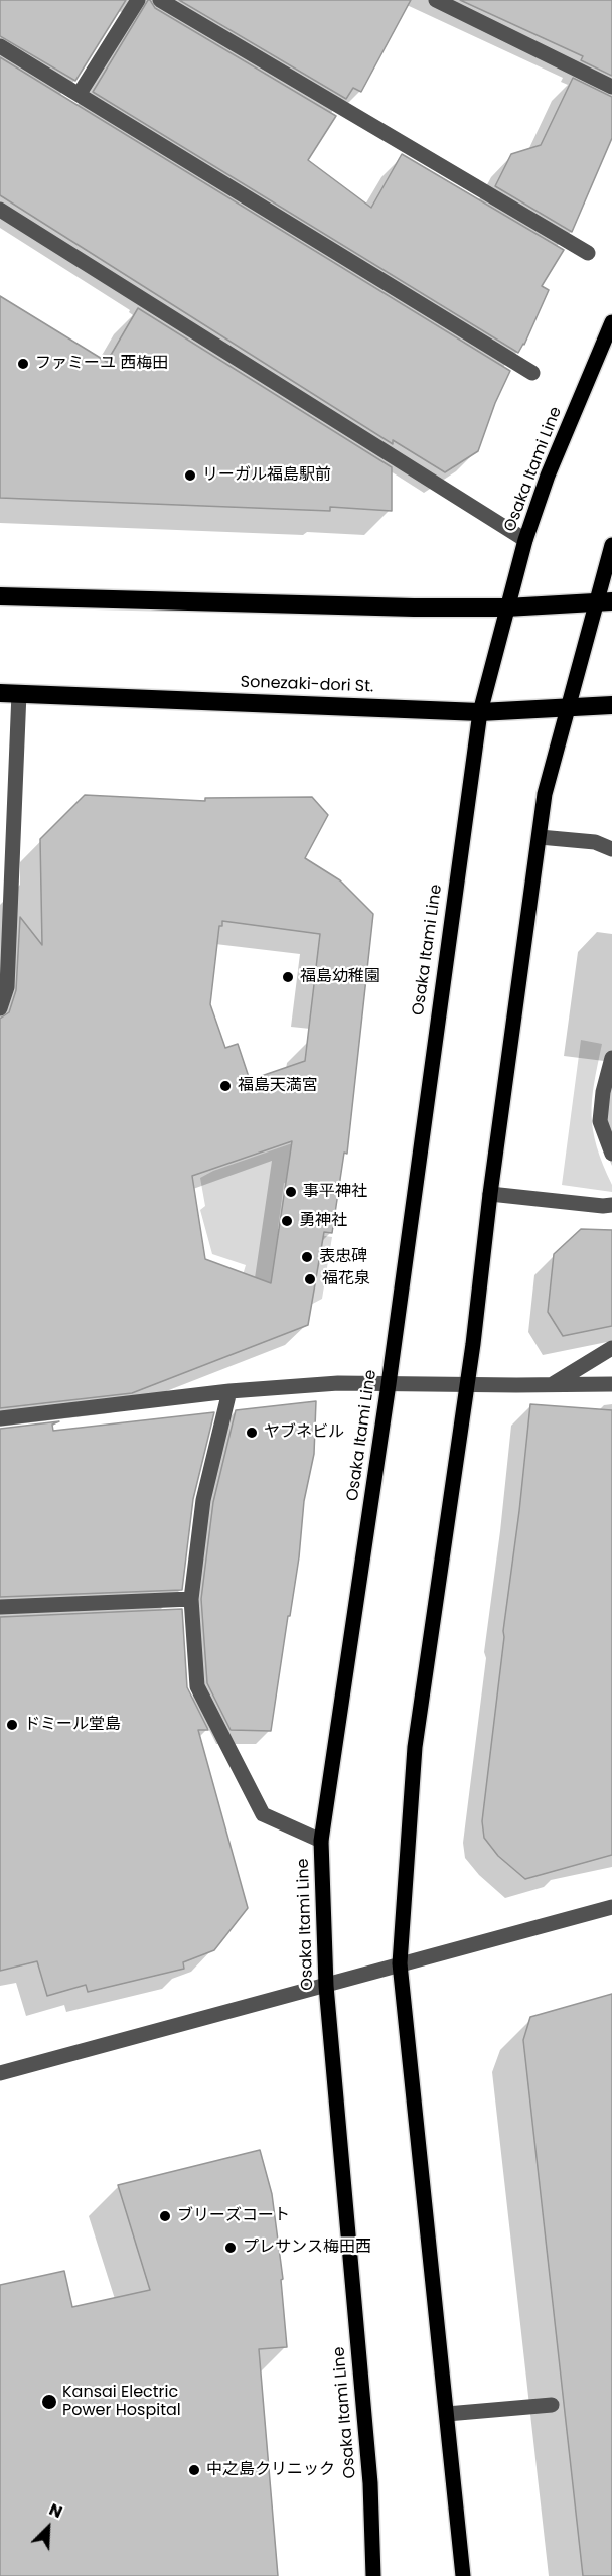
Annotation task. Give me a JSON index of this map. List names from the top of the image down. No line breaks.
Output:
{"streets":{"highway":["Sonezaki-dori St."],"main road":["Osaka Itami Line"]},"crossings":[["Osaka Itami Line","Sonezaki-dori St."]],"places":["ファミーユ 西梅田","リーガル福島駅前","福島幼稚園","福島天満宮","事平神社","勇神社","表忠碑","福花泉","ヤブネビル","ドミール堂島","ブリーズコート","プレサンス梅田西","Kansai Electric Power Hospital","中之島クリニック"],"north":"top right"}
